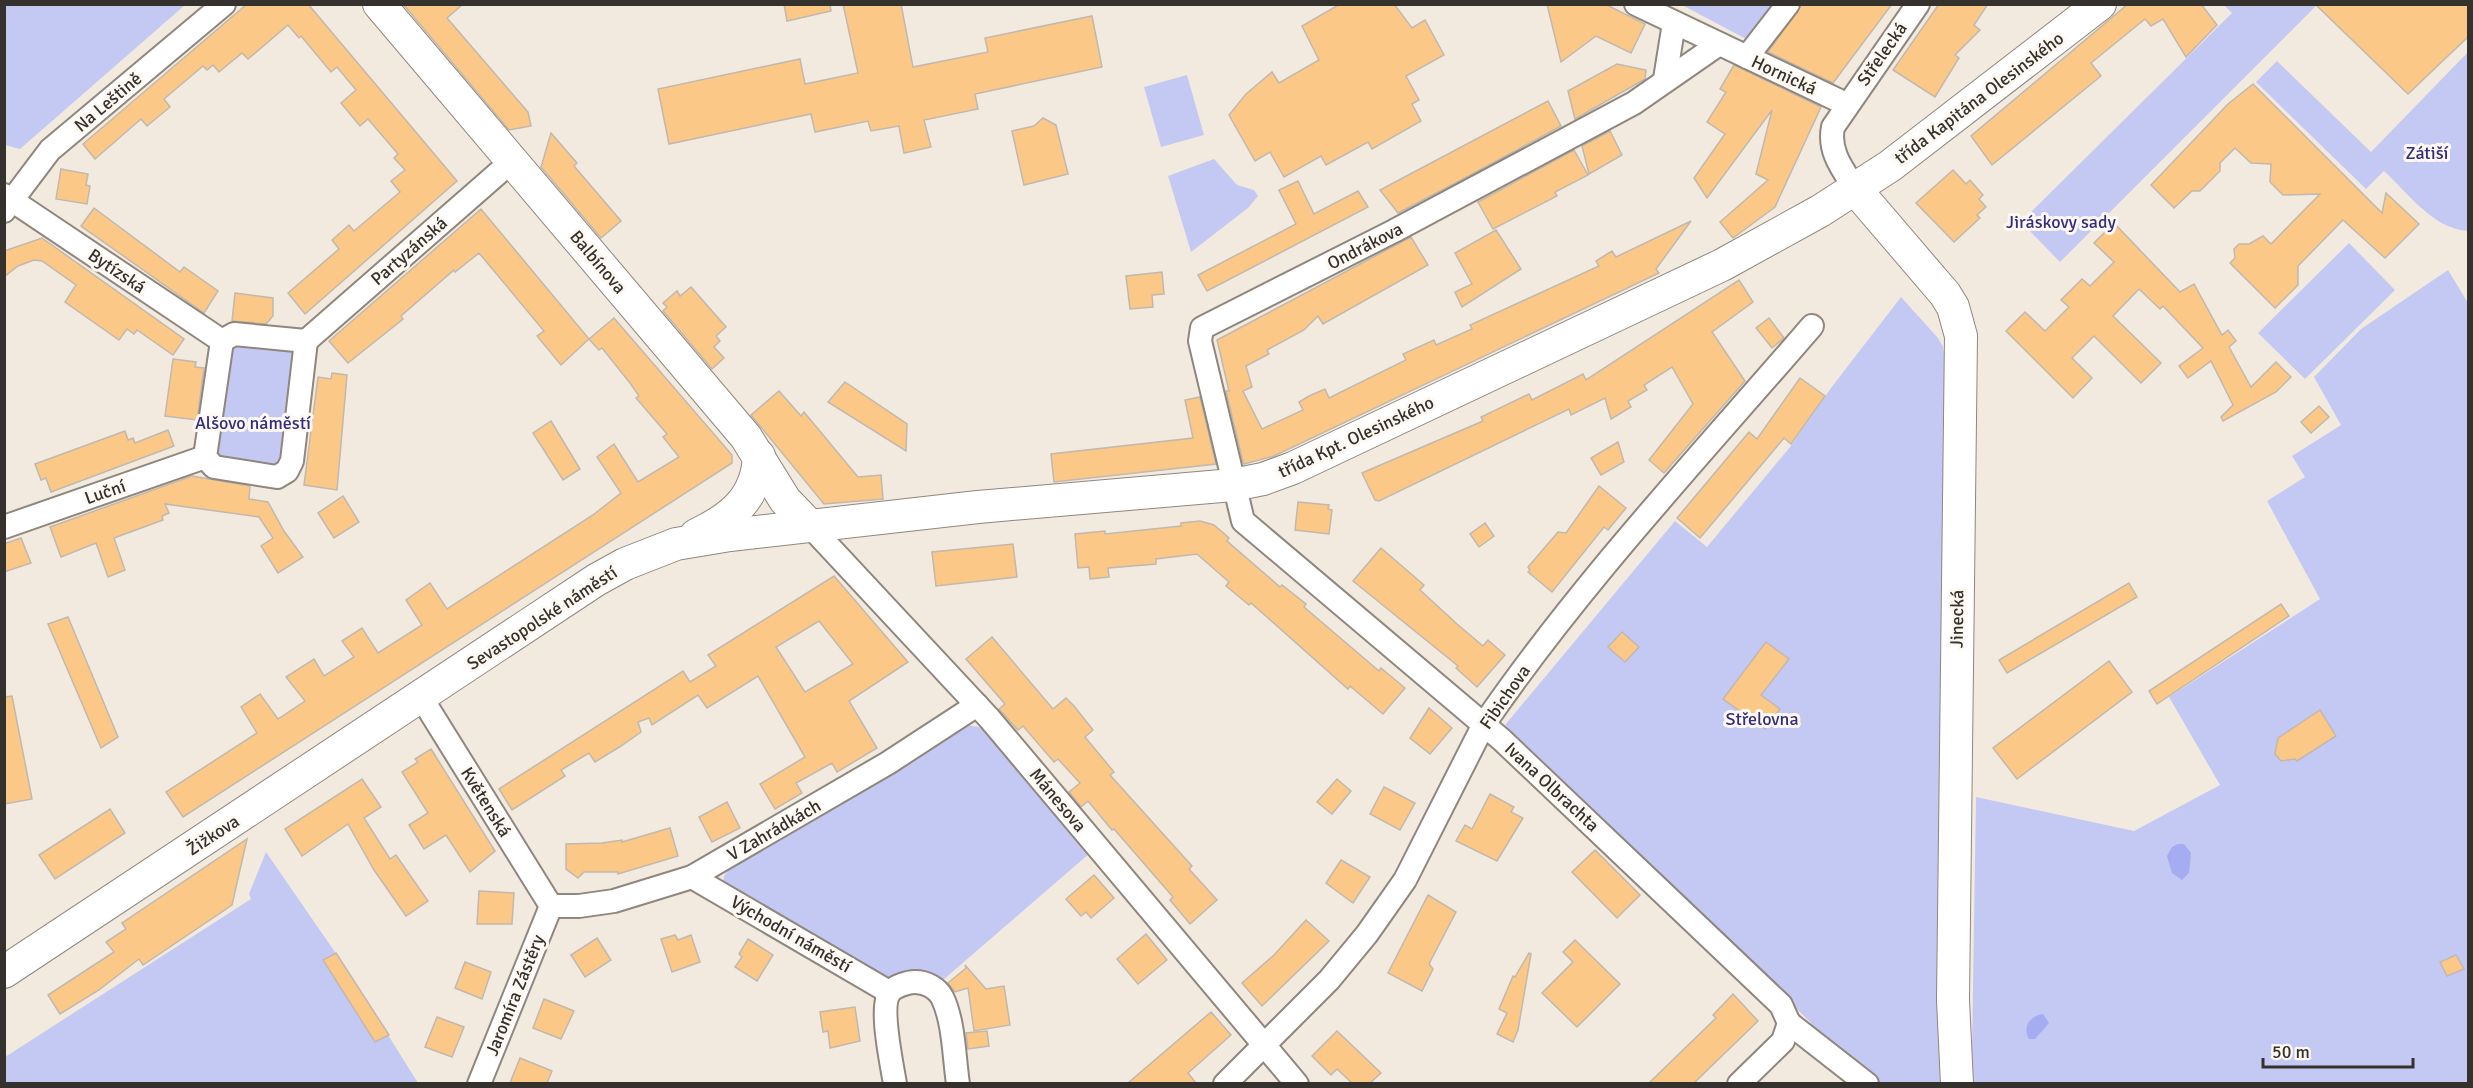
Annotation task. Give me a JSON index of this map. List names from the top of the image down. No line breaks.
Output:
{"streets":{"main road":["třída Kapitána Olesinského","Balbínova","třída Kpt. Olesinského","Sevastopolské náměstí","Jinecká","Žižkova"],"street":["Střelecká","Hornická","Na Leštině","Ondrákova","Partyzánská","Bytízská","Luční","Fibichova","Ivana Olbrachta","Mánesova","Květenská","V Zahrádkách","Východní náměstí","Jaromíra Zástěry"]},"crossings":[["Střelecká","Hornická"],["Hornická","Ondrákova"],["třída Kapitána Olesinského","třída Kpt. Olesinského"],["třída Kapitána Olesinského","Jinecká"],["Na Leštině","Bytízská"],["Ondrákova","třída Kpt. Olesinského"],["Ondrákova","Ivana Olbrachta"],["Partyzánská","Balbínova"],["Balbínova","třída Kpt. Olesinského"],["Balbínova","Sevastopolské náměstí"],["Balbínova","Mánesova"],["třída Kpt. Olesinského","Sevastopolské náměstí"],["třída Kpt. Olesinského","Jinecká"],["třída Kpt. Olesinského","Ivana Olbrachta"],["třída Kpt. Olesinského","Mánesova"],["Sevastopolské náměstí","Mánesova"],["Sevastopolské náměstí","Květenská"],["Sevastopolské náměstí","Žižkova"],["Fibichova","Ivana Olbrachta"],["Fibichova","Mánesova"],["Mánesova","V Zahrádkách"],["Květenská","V Zahrádkách"],["Květenská","Žižkova"],["Květenská","Jaromíra Zástěry"],["V Zahrádkách","Východní náměstí"],["V Zahrádkách","Jaromíra Zástěry"]],"parks":["Zátiší","Jiráskovy sady","Alšovo náměstí","Střelovna"],"scale_bar":"50 m"}
